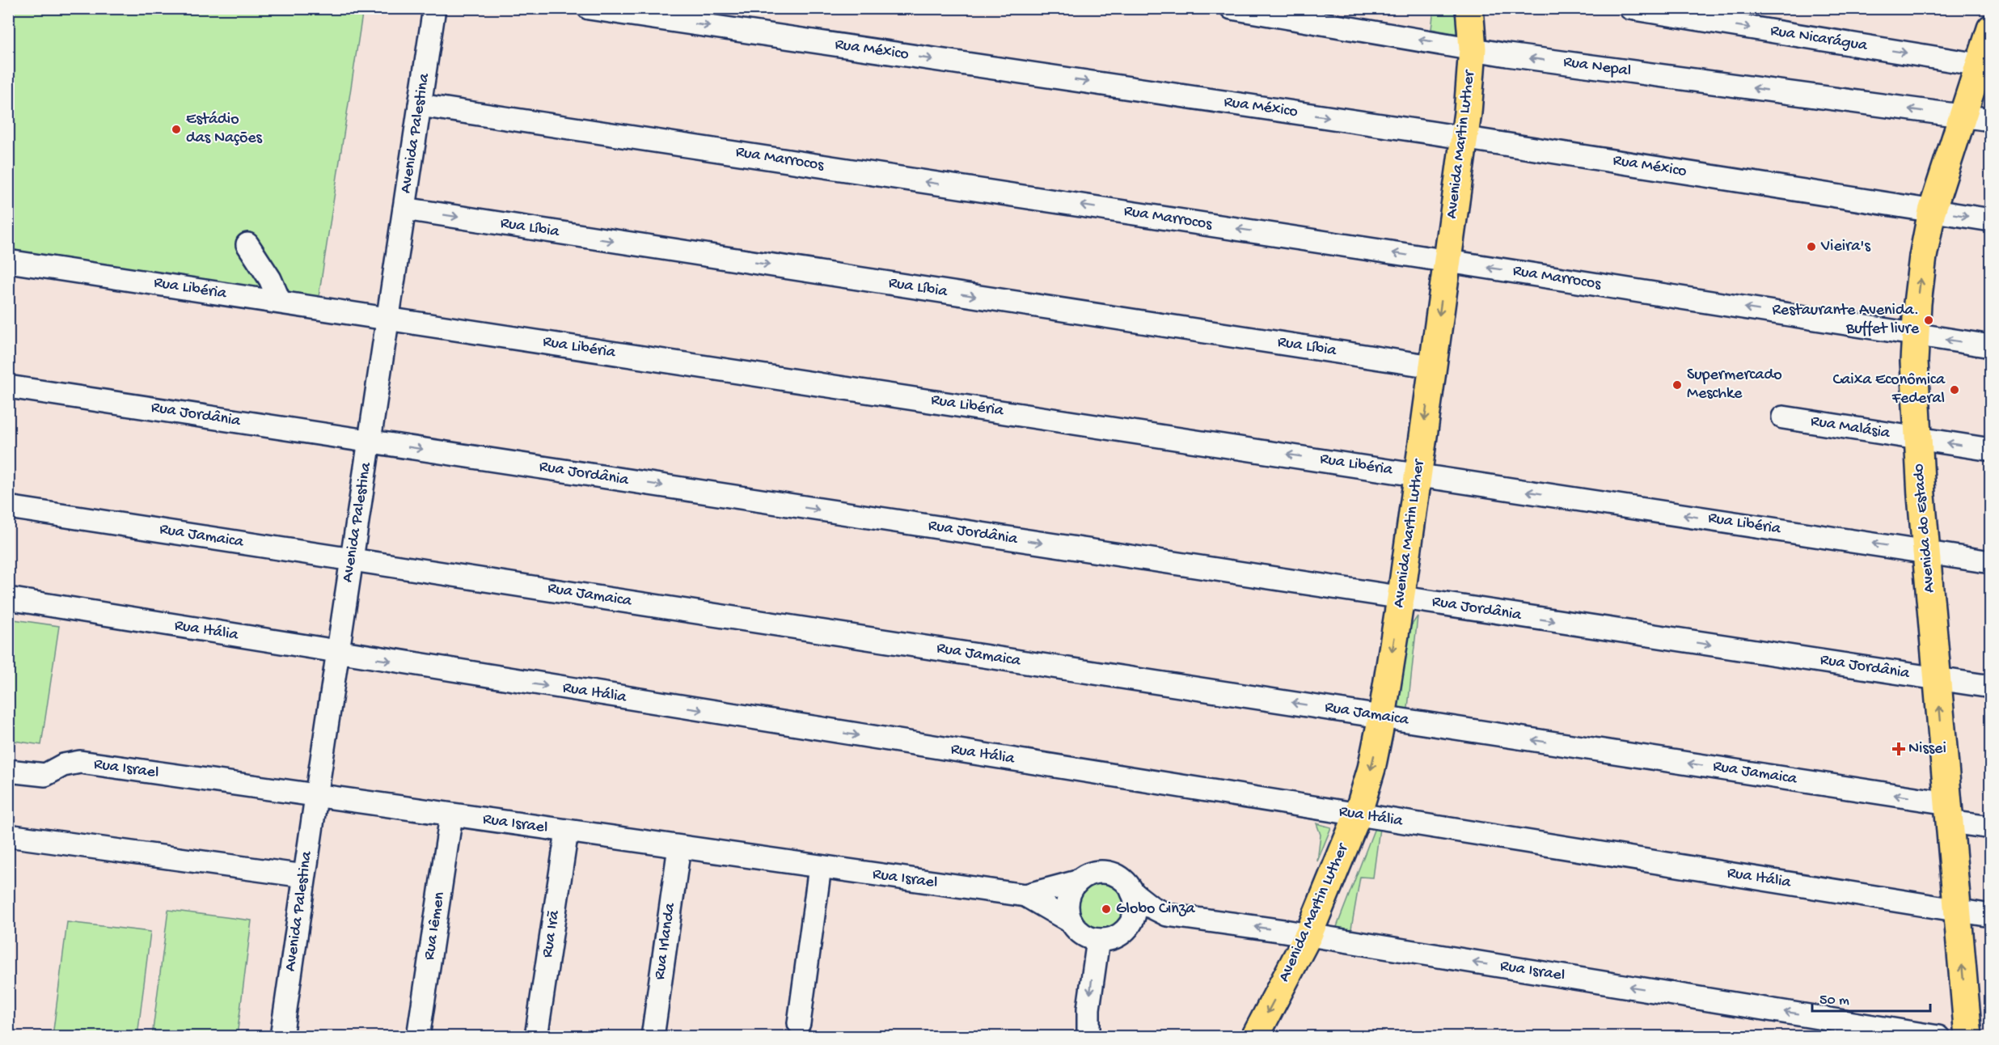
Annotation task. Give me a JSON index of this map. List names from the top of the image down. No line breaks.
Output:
{"streets":{"main road":["Avenida Martin Luther","Avenida do Estado"],"street":["Rua Nicarágua","Rua México","Rua Nepal","Avenida Palestina","Rua Marrocos","Rua Líbia","Rua Libéria","Rua Jordânia","Rua Malásia","Rua Jamaica","Rua Itália","Rua Israel","Rua Iêmen","Rua Irã","Rua Irlanda"]},"crossings":[["Rua Nicarágua","Avenida do Estado"],["Rua México","Avenida Martin Luther"],["Rua México","Avenida do Estado"],["Rua Nepal","Avenida Martin Luther"],["Rua Nepal","Avenida do Estado"],["Avenida Palestina","Rua Marrocos"],["Avenida Palestina","Rua Líbia"],["Avenida Palestina","Rua Libéria"],["Avenida Palestina","Rua Jordânia"],["Avenida Palestina","Rua Jamaica"],["Avenida Palestina","Rua Itália"],["Avenida Palestina","Rua Israel"],["Avenida Martin Luther","Rua Marrocos"],["Avenida Martin Luther","Rua Líbia"],["Avenida Martin Luther","Rua Libéria"],["Avenida Martin Luther","Rua Jordânia"],["Avenida Martin Luther","Rua Jamaica"],["Avenida Martin Luther","Rua Itália"],["Avenida Martin Luther","Rua Israel"],["Rua Marrocos","Avenida do Estado"],["Rua Libéria","Avenida do Estado"],["Rua Jordânia","Avenida do Estado"],["Rua Malásia","Avenida do Estado"],["Avenida do Estado","Rua Jamaica"],["Avenida do Estado","Rua Itália"],["Rua Israel","Rua Iêmen"],["Rua Israel","Rua Irã"],["Rua Israel","Rua Irlanda"]],"one_way":["Rua Nicarágua","Rua México","Rua Nepal","Avenida Martin Luther","Rua Marrocos","Rua Líbia","Rua Libéria","Rua Jordânia","Rua Malásia","Avenida do Estado","Rua Jamaica","Rua Itália","Rua Israel"],"places":{"other":["Estádio das Nações","Vieira's","Restaurante Avenida. Buffet livre","Supermercado Meschke","Caixa Econômica Federal","Globo Cinza"],"health":["Nissei"]},"scale_bar":"50 m"}
